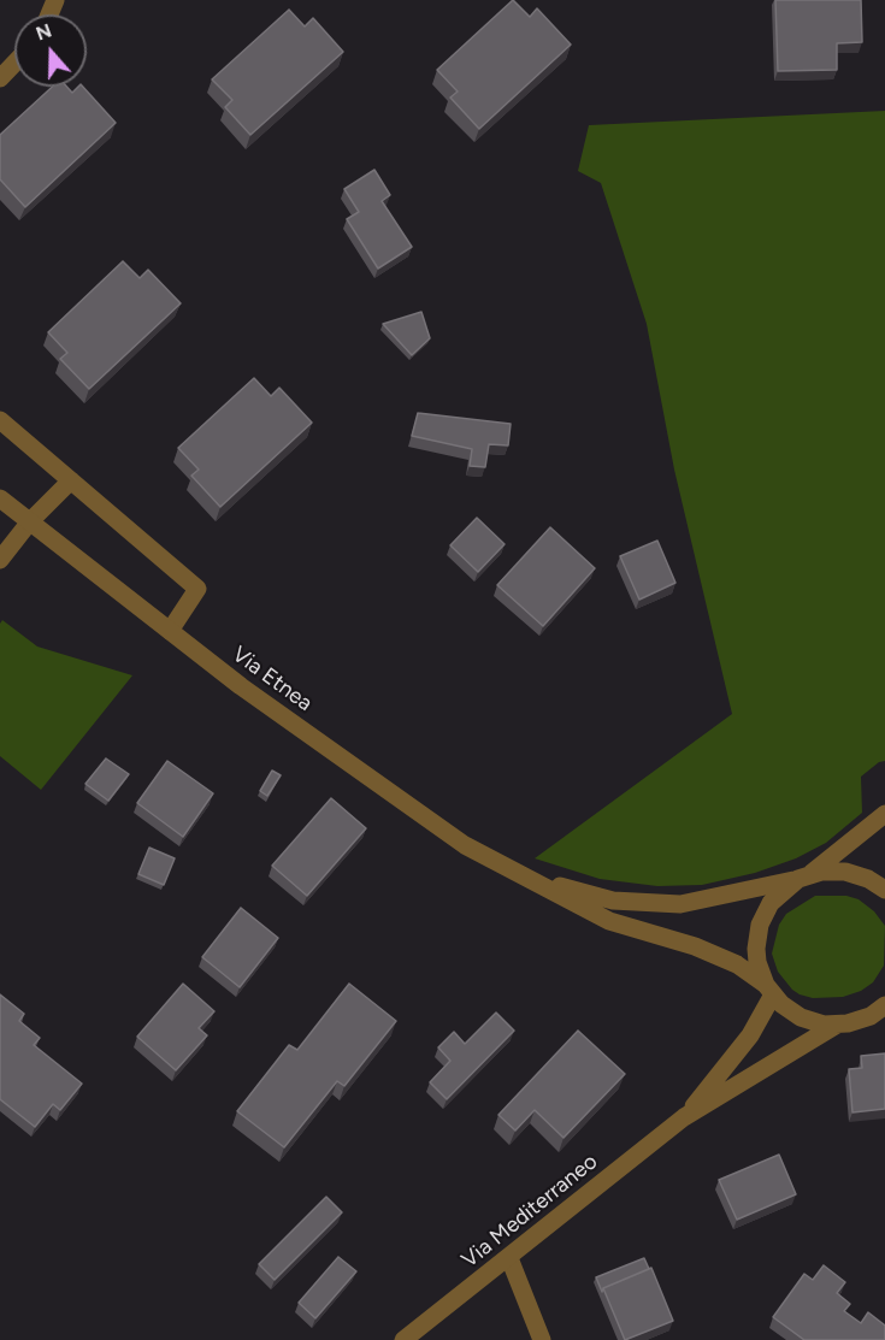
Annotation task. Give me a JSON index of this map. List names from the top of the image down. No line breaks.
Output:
{"streets":{"street":["Via Etnea","Via Mediterraneo"]},"north":"top"}
